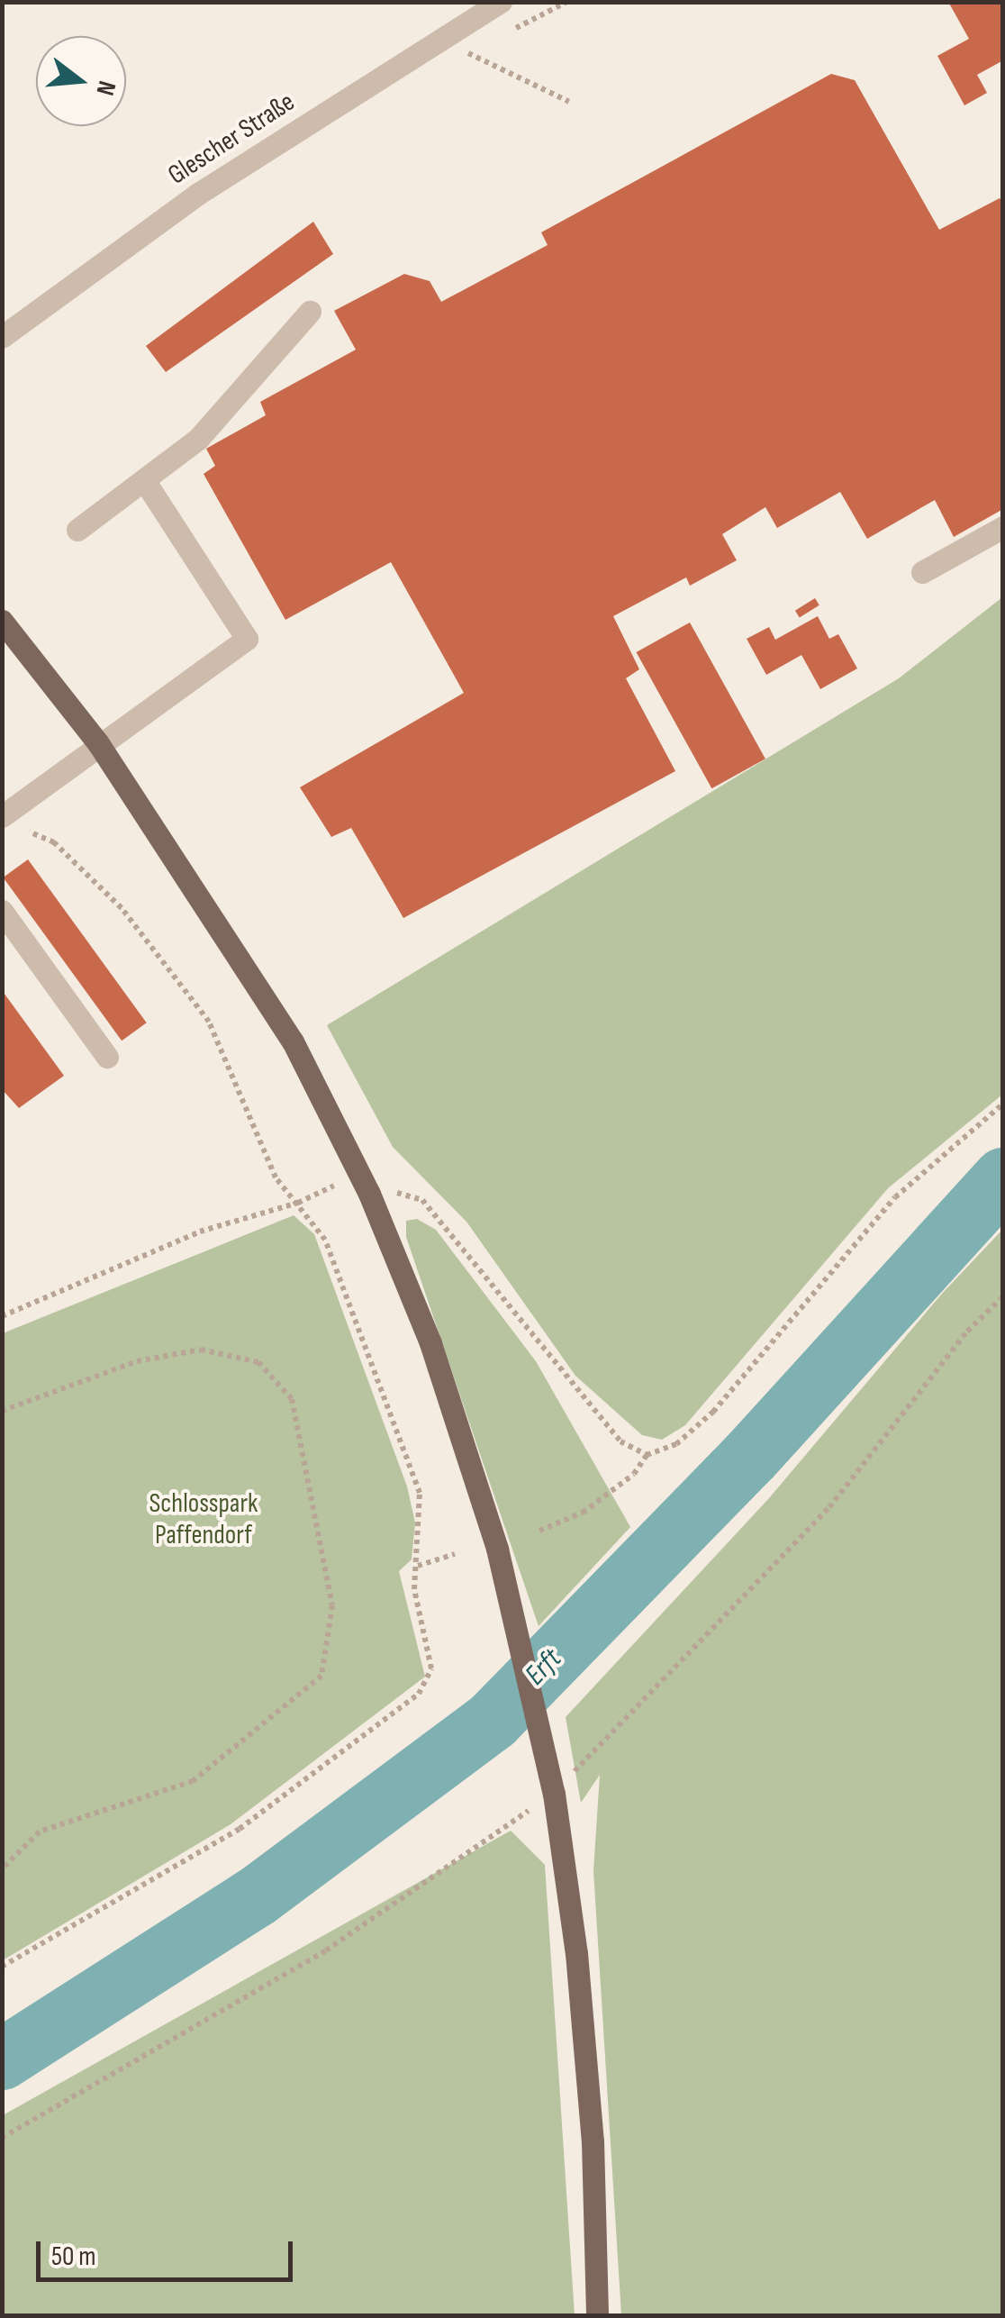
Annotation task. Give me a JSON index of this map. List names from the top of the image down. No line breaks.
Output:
{"streets":{"street":["Glescher Straße"]},"water":["Erft"],"parks":["Schlosspark Paffendorf"],"scale_bar":"50 m","north":"right"}
